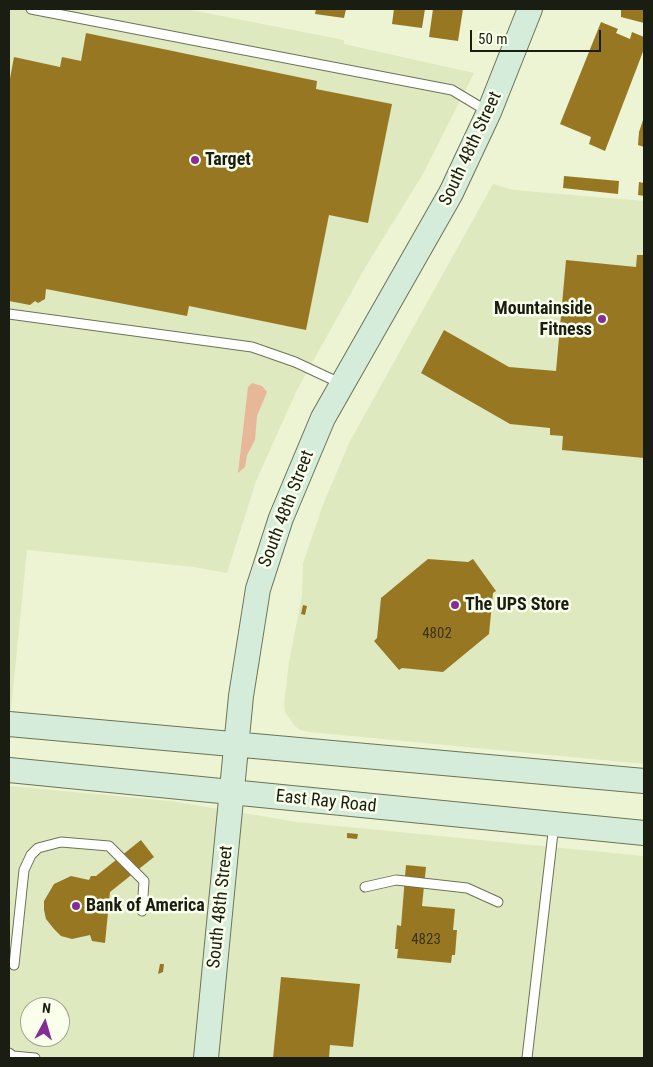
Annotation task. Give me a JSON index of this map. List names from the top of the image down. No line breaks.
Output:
{"streets":{"main road":["South 48th Street","East Ray Road"]},"crossings":[["South 48th Street","East Ray Road"]],"places":["Target","Mountainside Fitness","The UPS Store","Bank of America"],"house_numbers":["4802","4823"],"scale_bar":"50 m","north":"top"}
